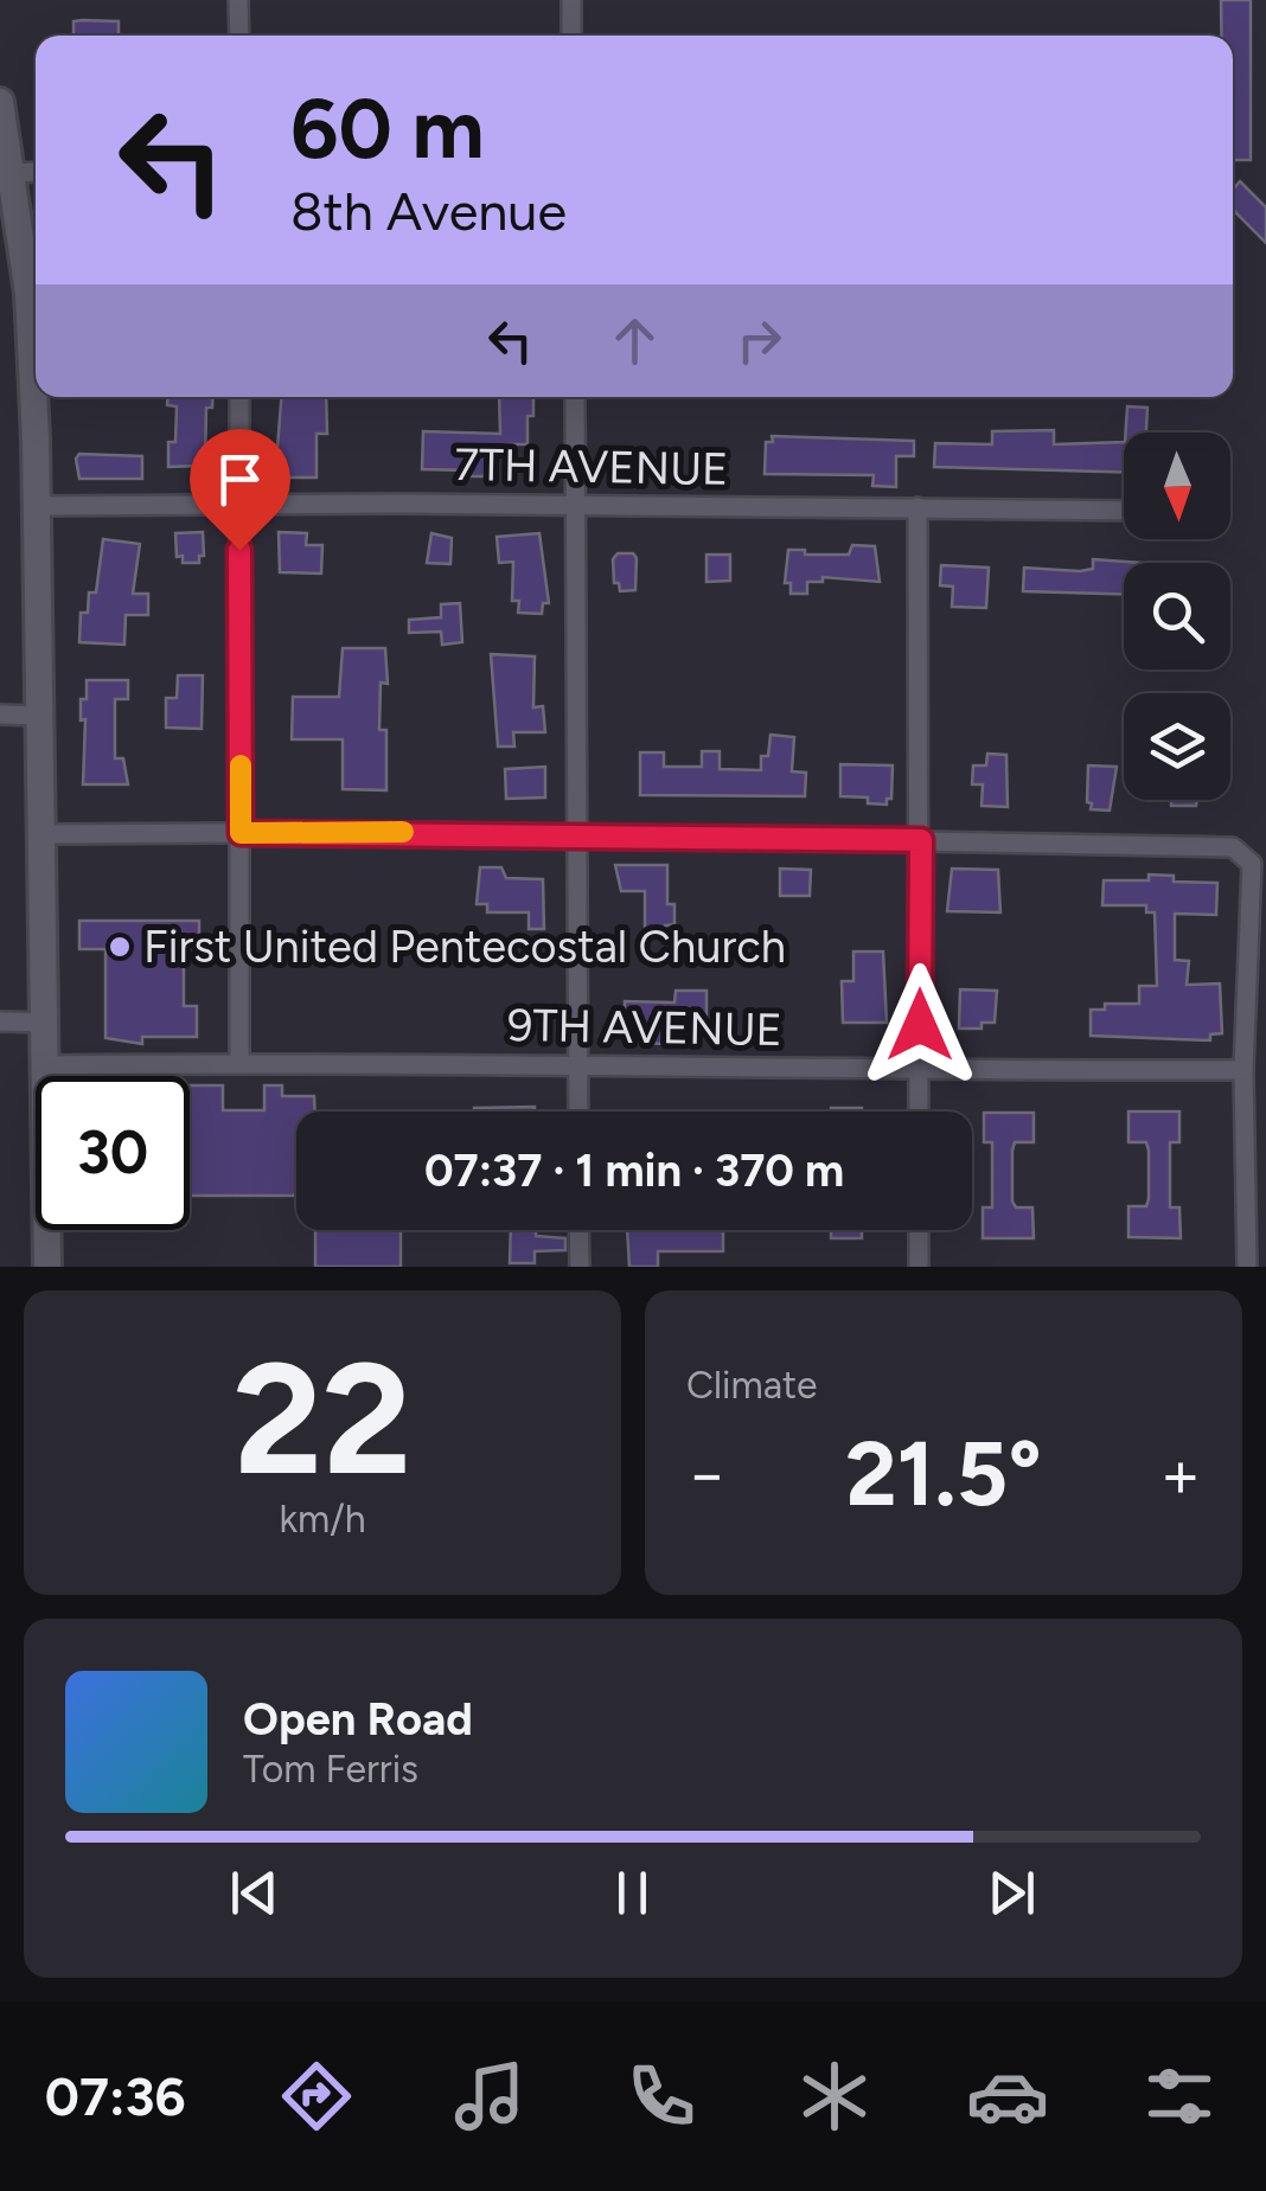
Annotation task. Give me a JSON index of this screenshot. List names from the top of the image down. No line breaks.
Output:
{"streets":{"street":["7TH AVENUE","9TH AVENUE"]},"places":["First United Pentecostal Church"],"north":"bottom","page":{"turn":["60 m","8th Avenue"],"limit":"30","trip":"07:37 · 1 min · 370 m","tile":[["22","km/h"],"Climate"],"heat":["−","21.5°","+"],"song":["Open Road","Tom Ferris"],"tabs":"07:36"}}
